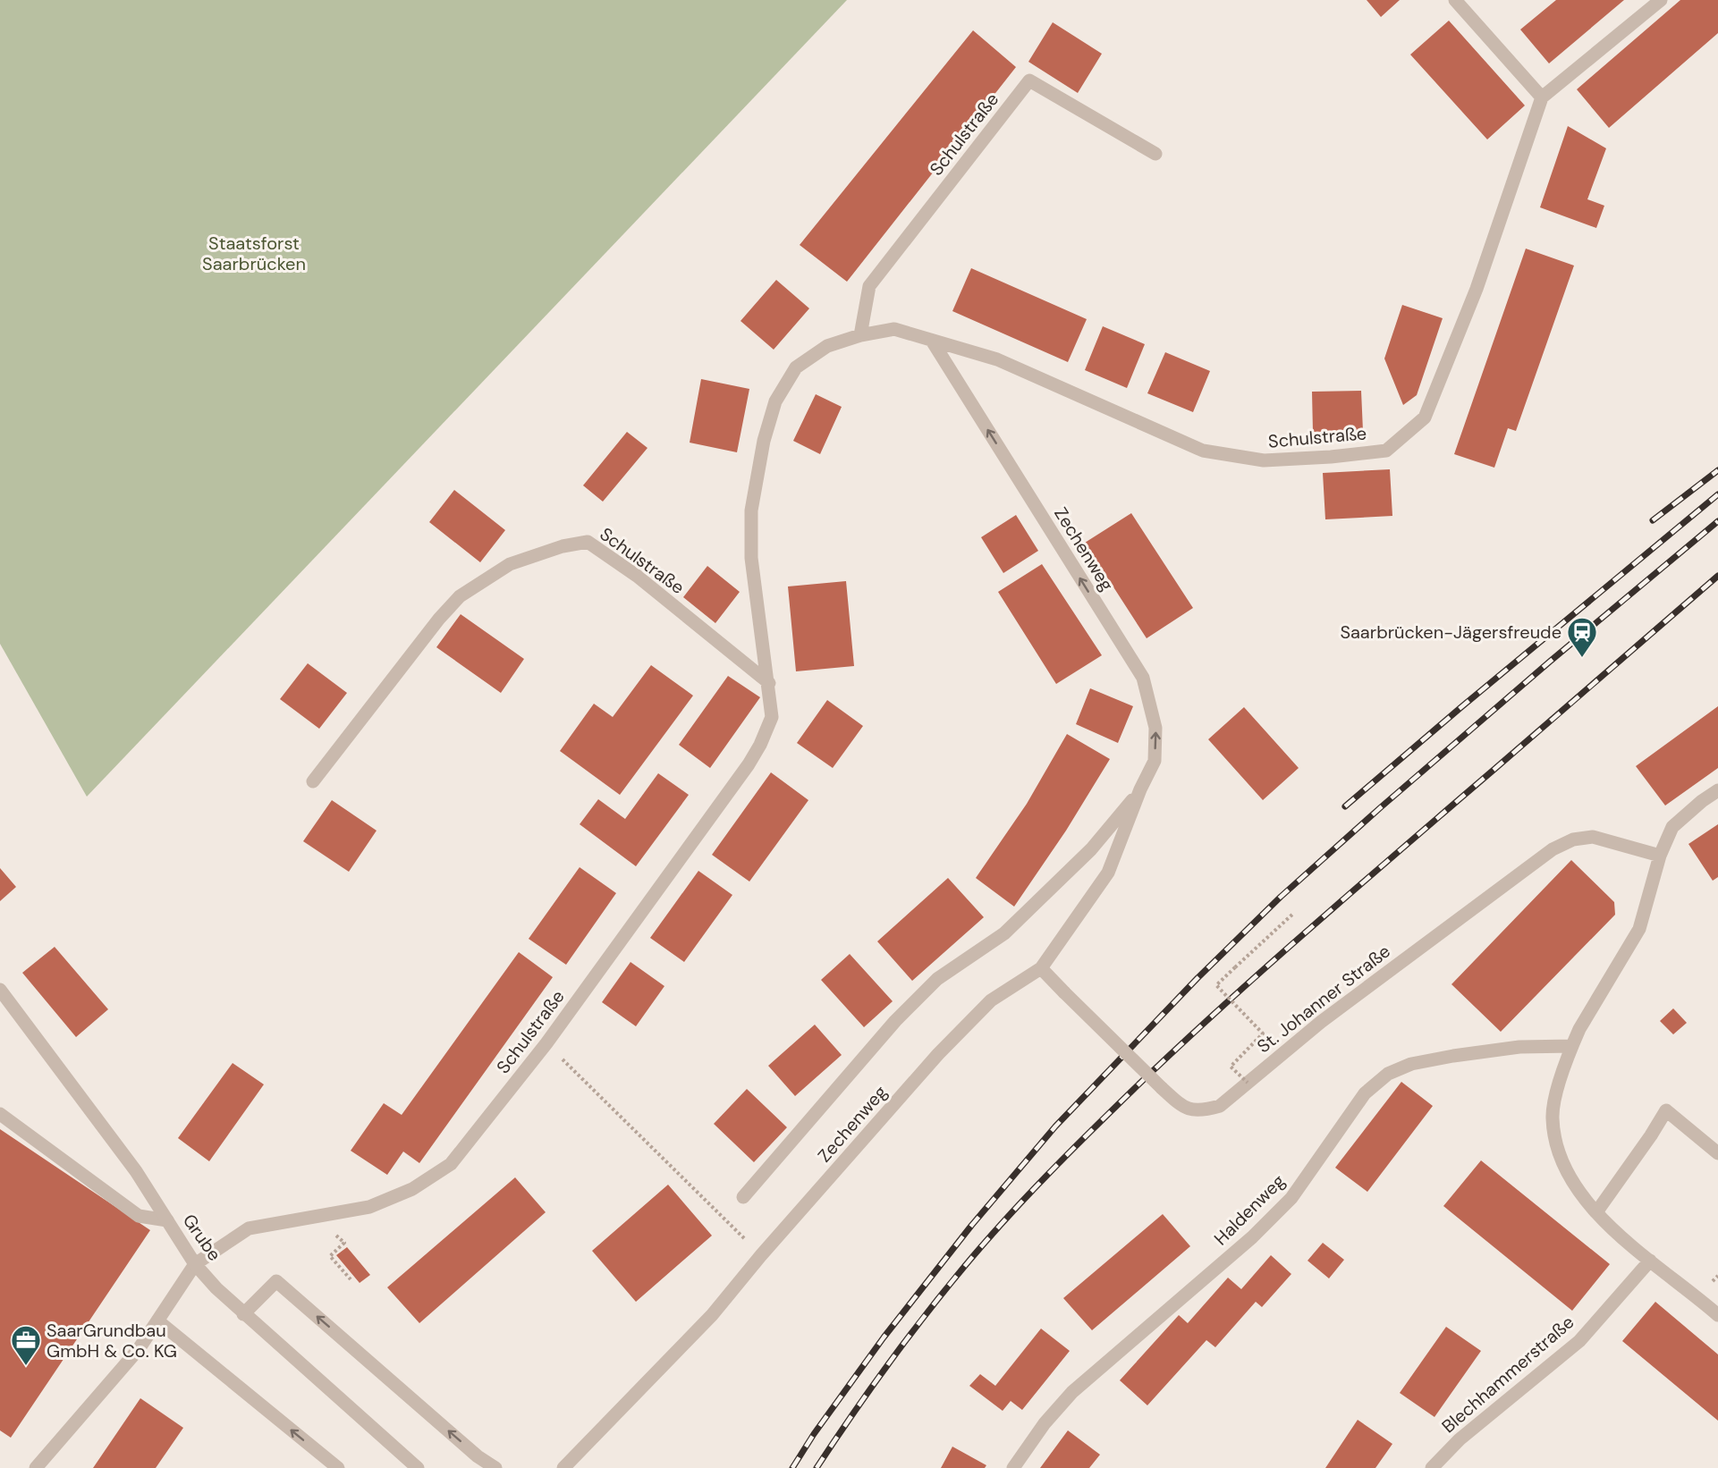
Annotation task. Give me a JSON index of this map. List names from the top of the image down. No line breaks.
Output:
{"streets":{"street":["Schulstraße","Zechenweg","St. Johanner Straße","Haldenweg","Grube","Blechhammerstraße"]},"crossings":[["Schulstraße","Zechenweg"],["Schulstraße","Grube"],["Zechenweg","St. Johanner Straße"]],"parks":["Staatsforst Saarbrücken"],"places":{"station":["Saarbrücken-Jägersfreude"],"office":["SaarGrundbau GmbH & Co. KG"]}}
